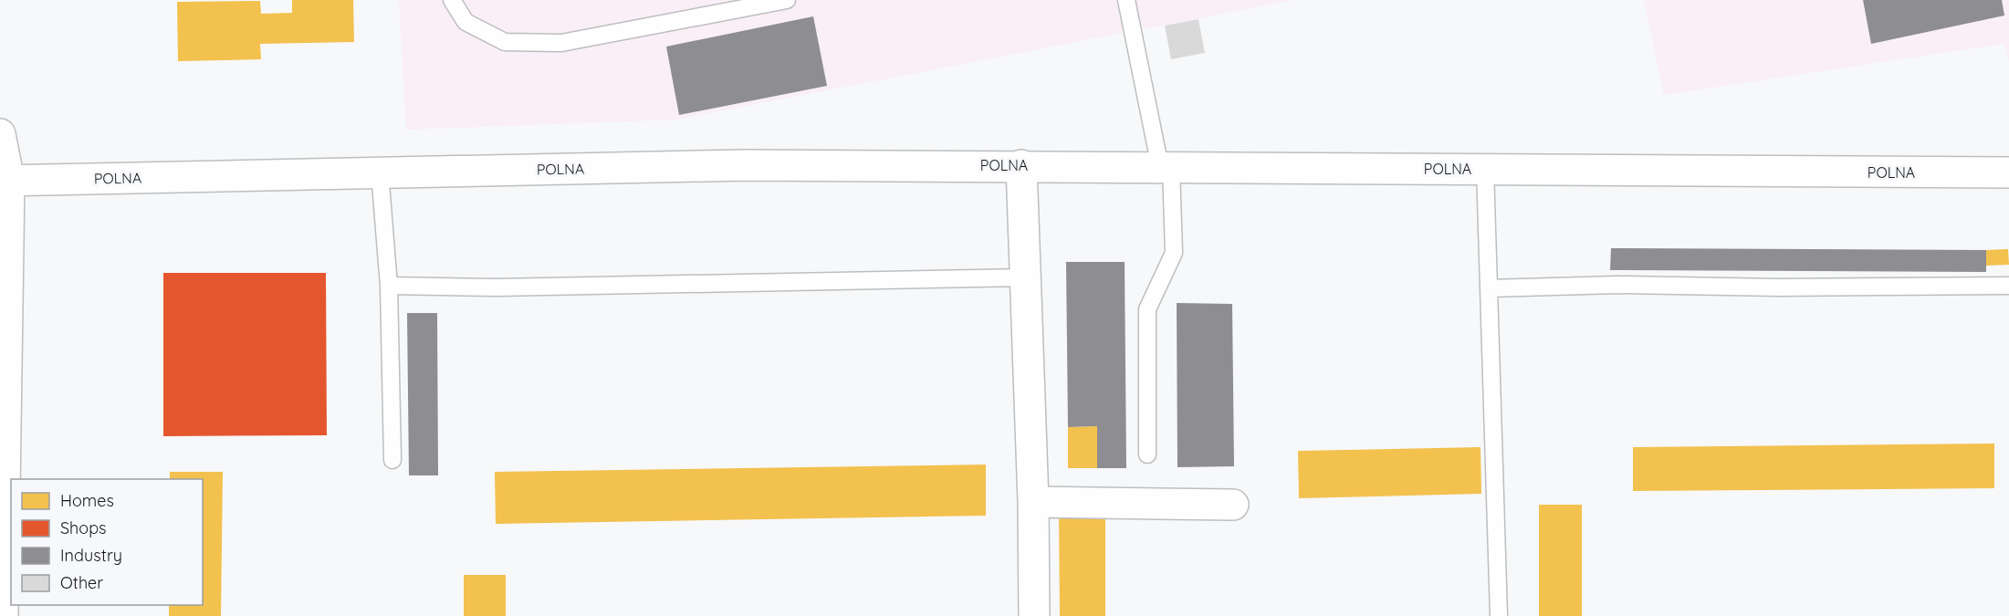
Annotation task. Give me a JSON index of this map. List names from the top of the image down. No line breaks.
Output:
{"streets":{"street":["POLNA"]},"legend":["Homes","Shops","Industry","Other"]}
